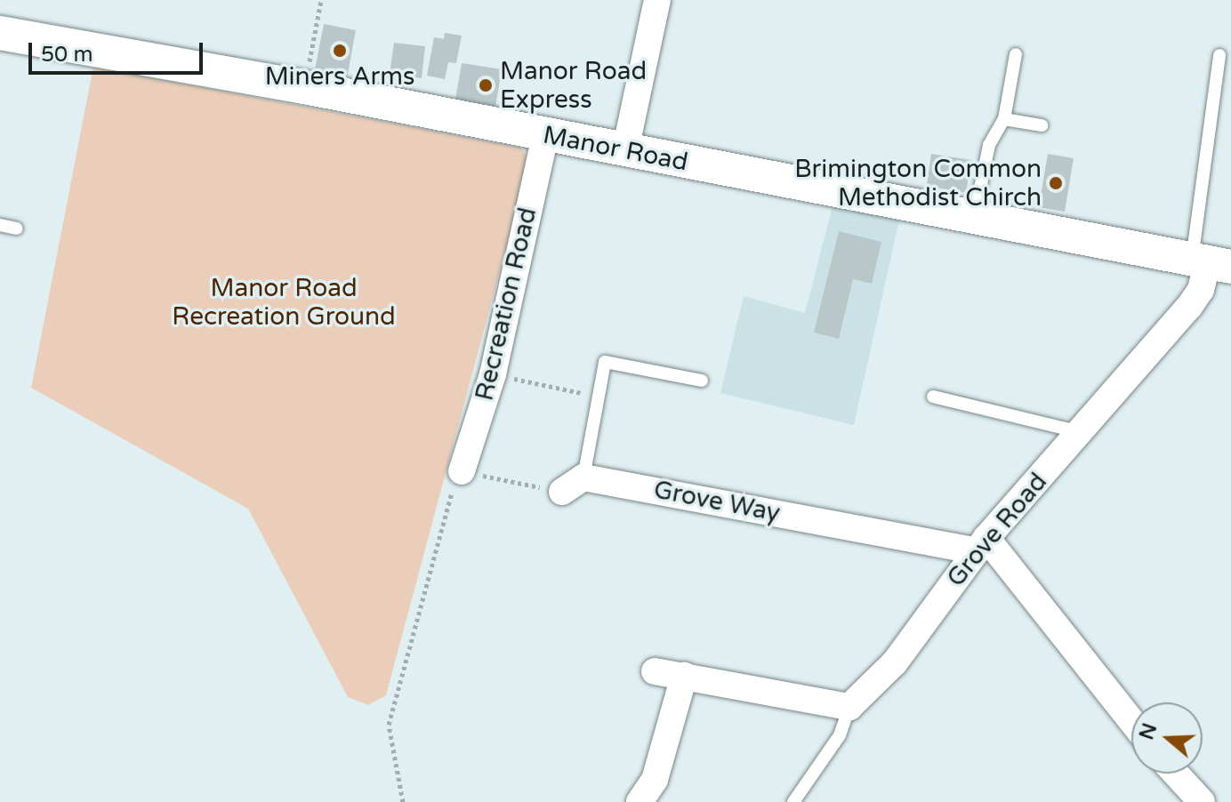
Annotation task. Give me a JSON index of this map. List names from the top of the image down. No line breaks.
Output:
{"streets":{"street":["Manor Road","Recreation Road","Grove Way","Grove Road"]},"crossings":[["Manor Road","Recreation Road"],["Manor Road","Grove Road"],["Grove Way","Grove Road"]],"parks":["Manor Road Recreation Ground"],"places":["Miners Arms","Manor Road Express","Brimington Common Methodist Chirch"],"scale_bar":"50 m","north":"left"}
